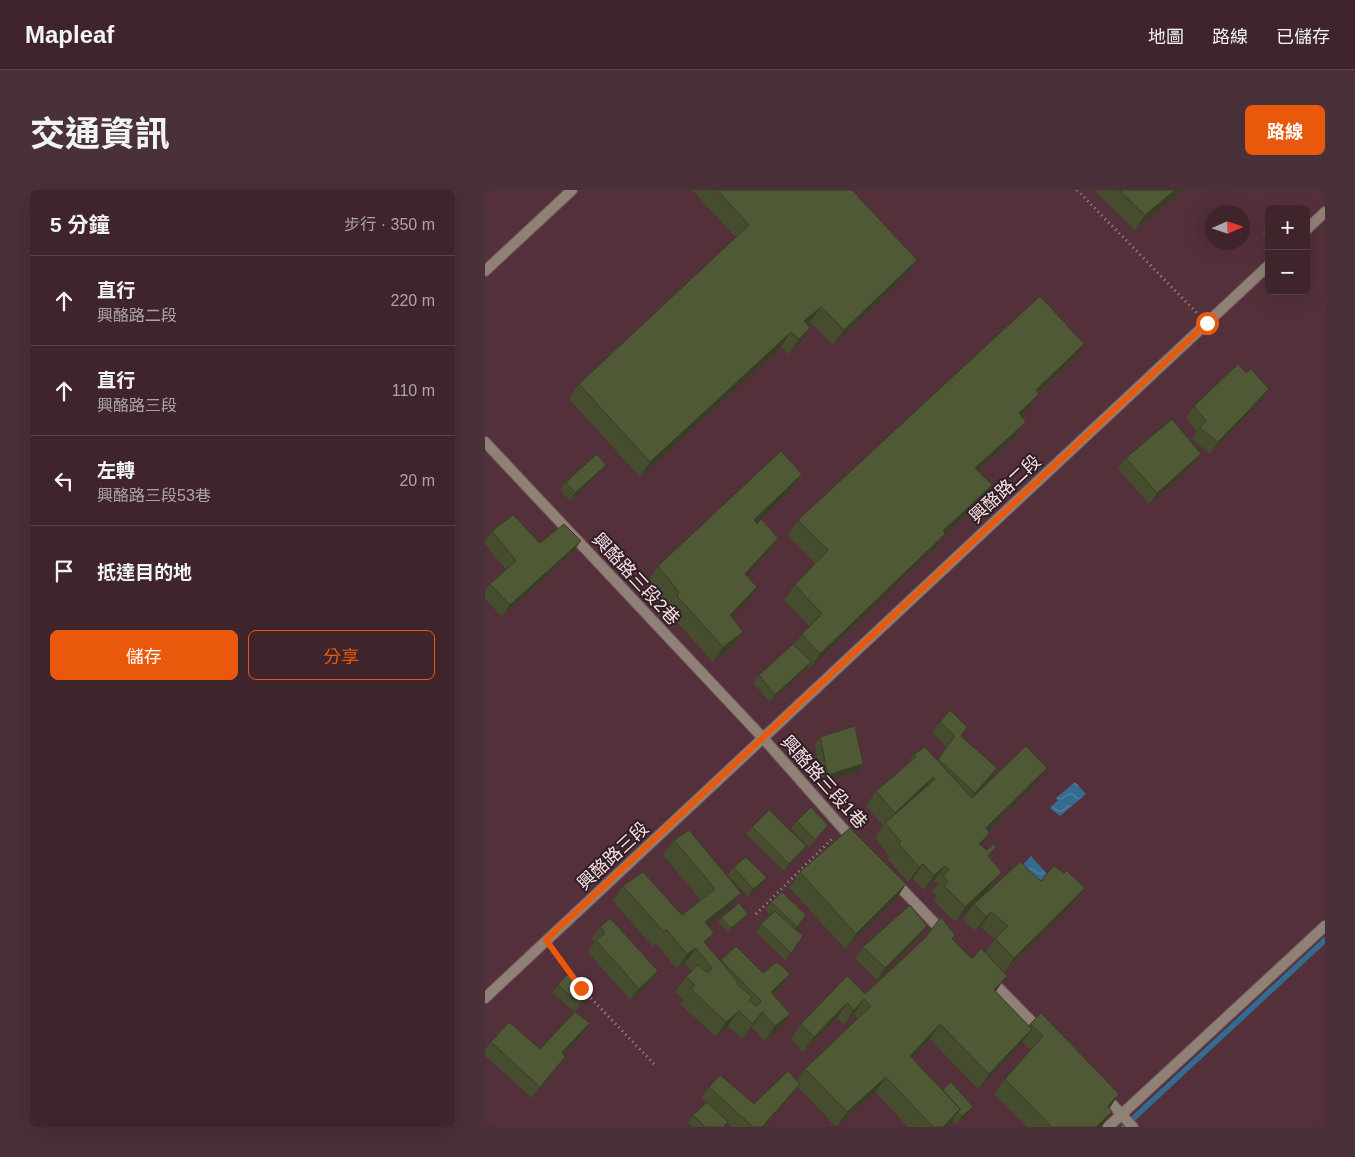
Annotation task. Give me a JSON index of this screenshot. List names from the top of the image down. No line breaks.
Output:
{"streets":{"street":["興酪路二段","興酪路三段2巷","興酪路三段1巷","興酪路三段"]},"crossings":[["興酪路二段","興酪路三段2巷"],["興酪路二段","興酪路三段1巷"],["興酪路二段","興酪路三段"],["興酪路三段2巷","興酪路三段1巷"],["興酪路三段2巷","興酪路三段"],["興酪路三段1巷","興酪路三段"]],"north":"right","page":{"header":"Mapleaf","nav":["地圖","路線","已儲存"],"title":"交通資訊","buttons":["路線",["儲存","分享"]],"heading":["5 分鐘","步行 · 350 m"],"map_buttons":["+","−"],"list":[["直行","興酪路二段","220 m"],["直行","興酪路三段","110 m"],["左轉","興酪路三段53巷","20 m"],"抵達目的地"]}}
